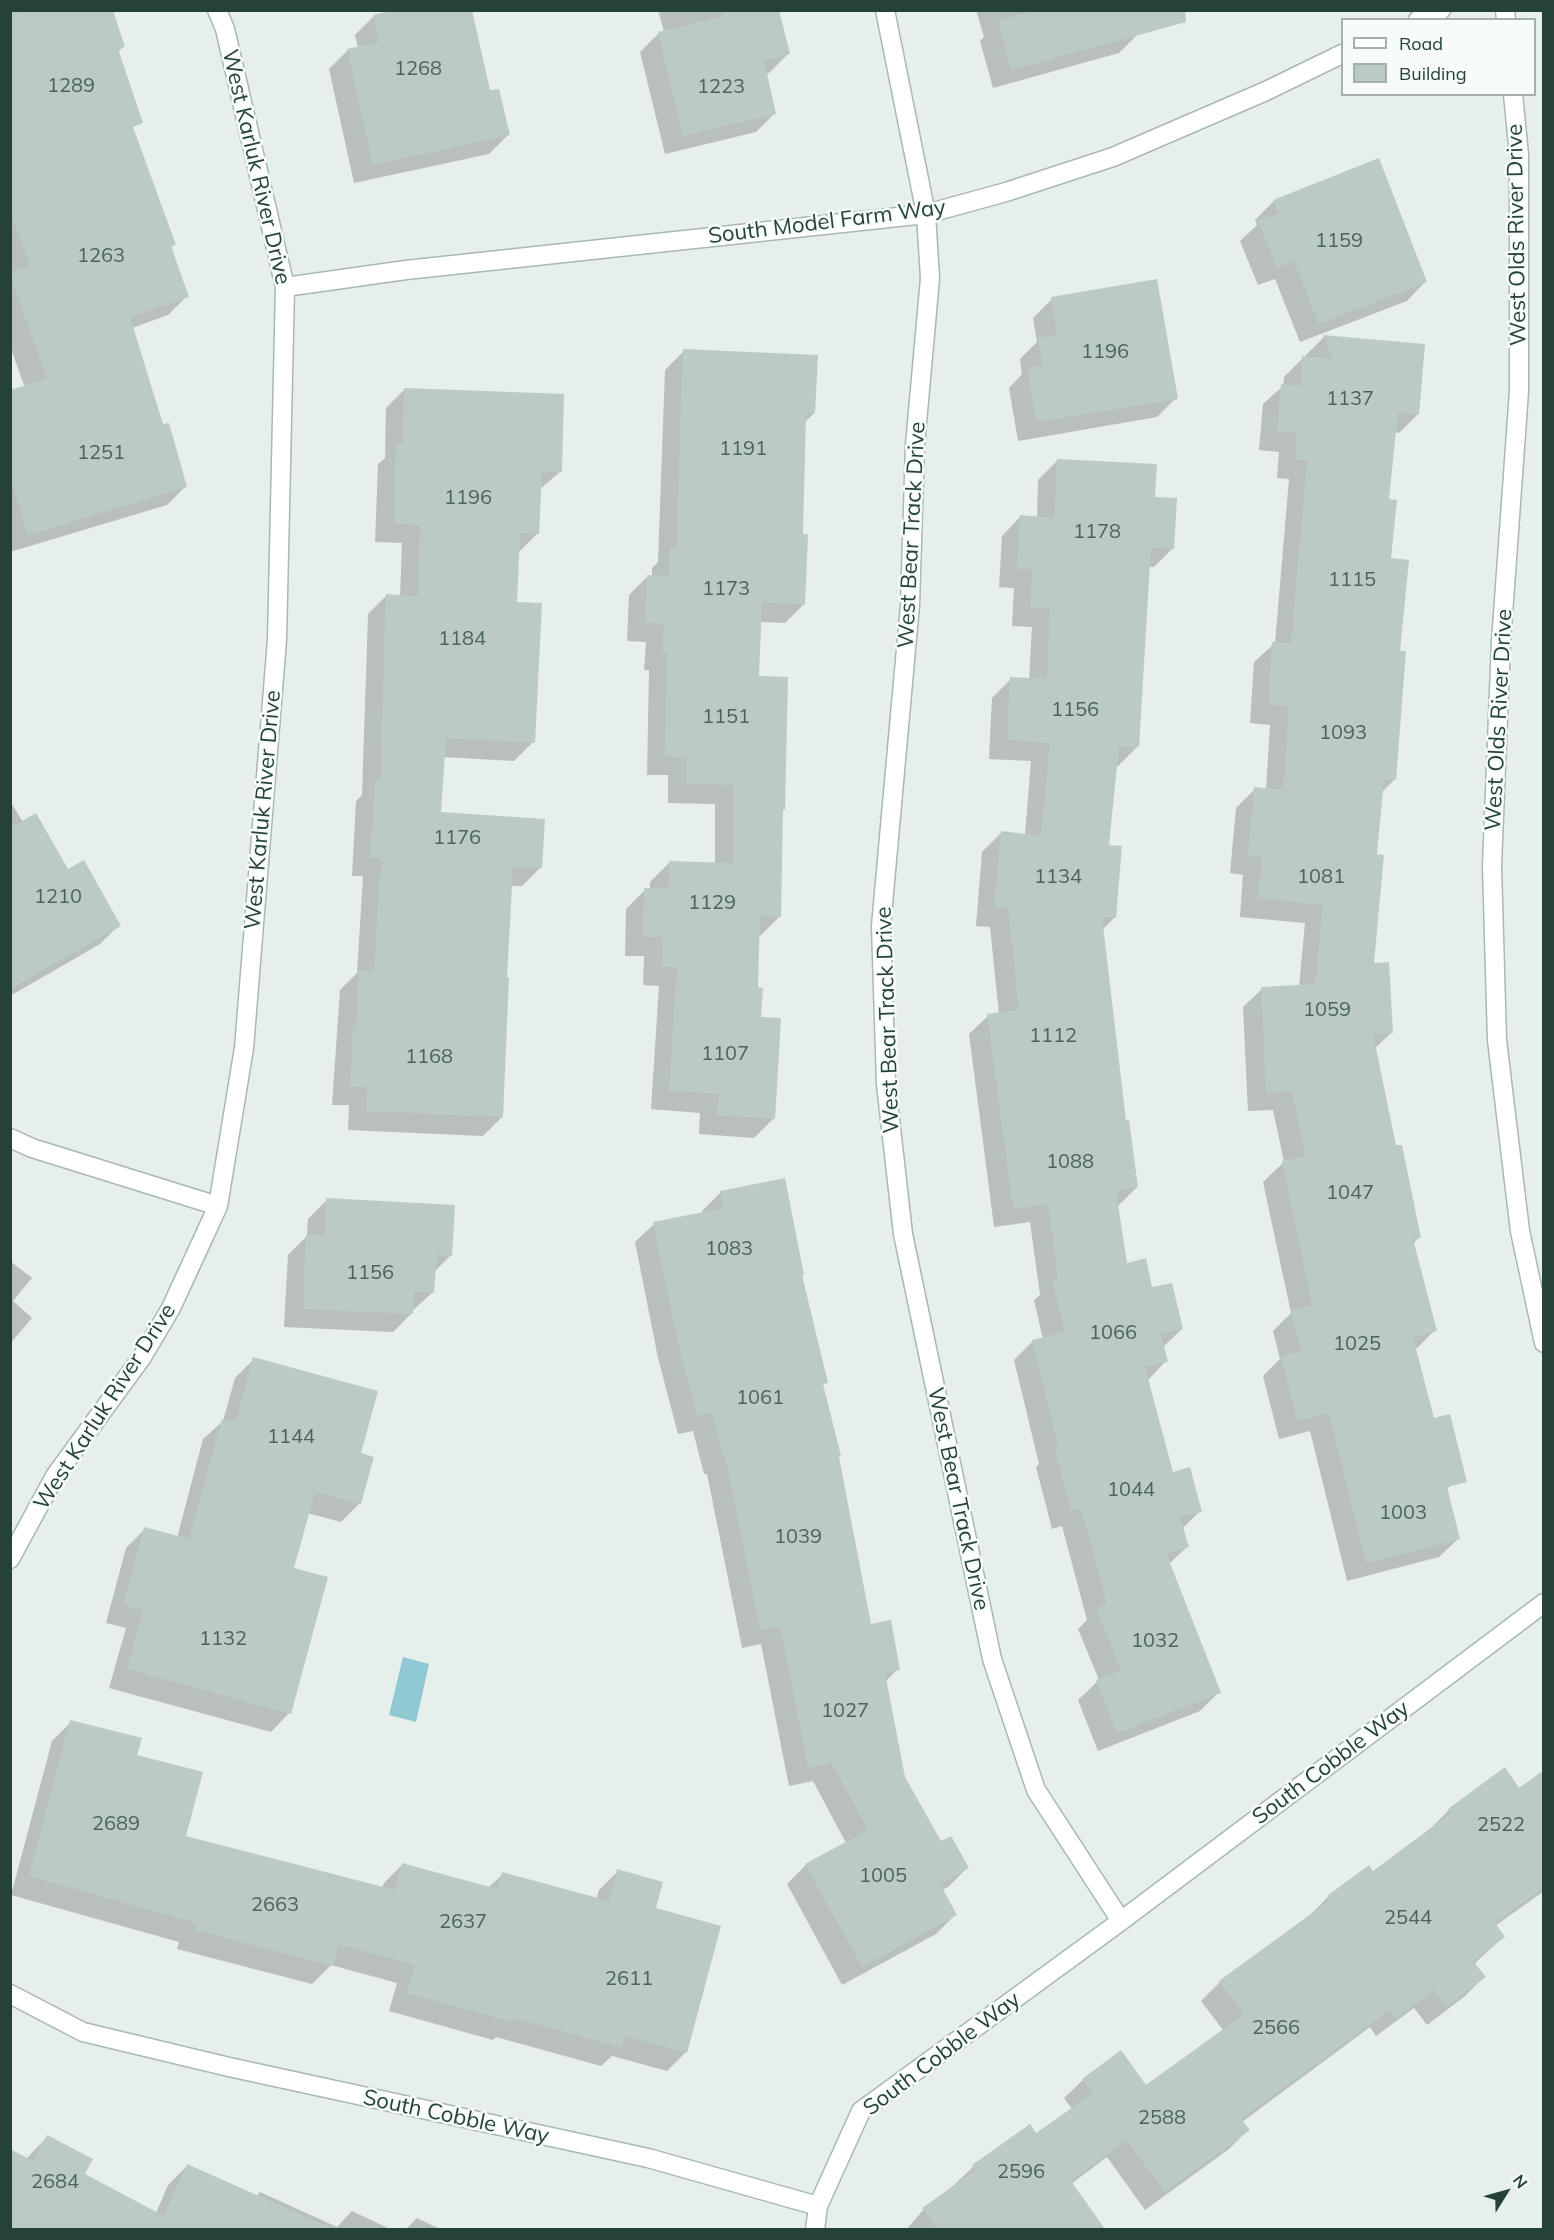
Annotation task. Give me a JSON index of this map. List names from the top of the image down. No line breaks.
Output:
{"streets":{"street":["West Karluk River Drive","South Model Farm Way","West Olds River Drive","West Bear Track Drive","South Cobble Way"]},"crossings":[["West Karluk River Drive","South Model Farm Way"],["South Model Farm Way","West Bear Track Drive"],["West Bear Track Drive","South Cobble Way"]],"house_numbers":["1268","1289","1223","1159","1263","1196","1137","1191","1251","1196","1178","1115","1173","1184","1156","1151","1093","1176","1134","1081","1210","1129","1059","1112","1107","1168","1088","1047","1083","1156","1066","1025","1061","1144","1044","1003","1039","1132","1032","1027","2689","2522","1005","2663","2544","2637","2611","2566","2588","2596","2684"],"legend":["Road","Building"],"north":"top right"}
